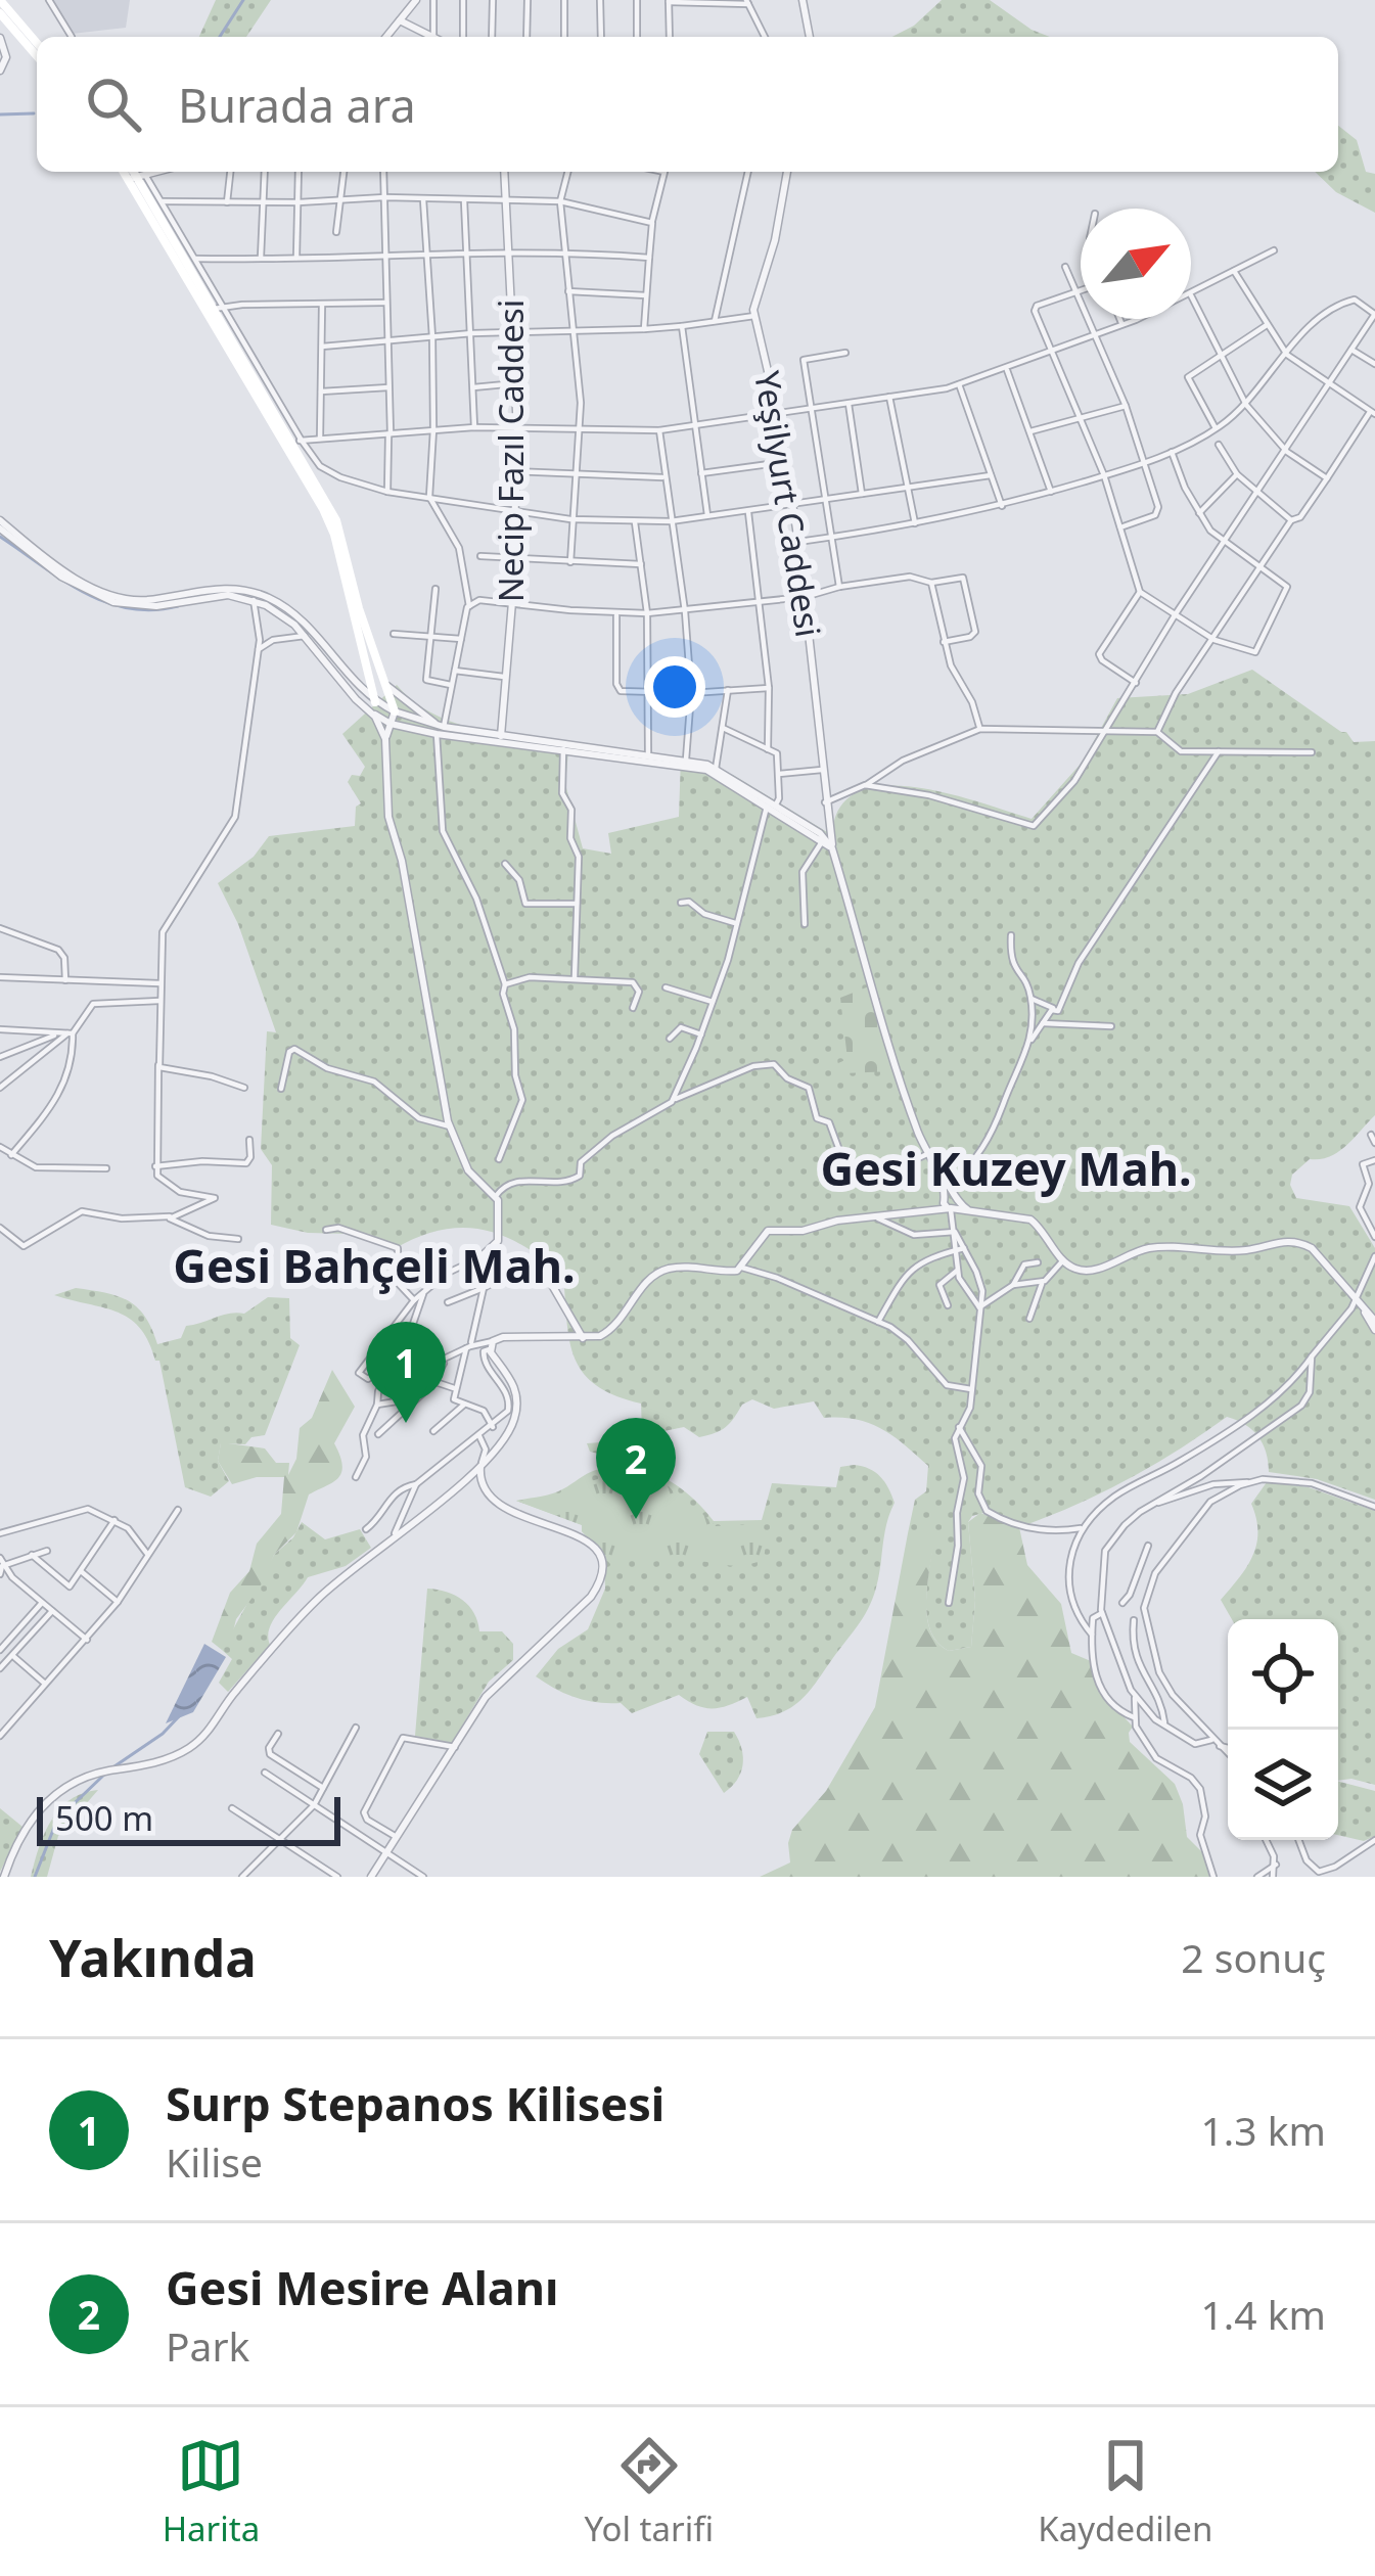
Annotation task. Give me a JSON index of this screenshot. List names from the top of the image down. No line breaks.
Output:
{"streets":{"street":["Necip Fazıl Caddesi","Yeşilyurt Caddesi"]},"districts":["Gesi Kuzey Mah.","Gesi Bahçeli Mah."],"scale_bar":"500 m","north":"top right","page":{"search":"Burada ara","pins":["1","2"],"scale":"500 m","heading":["Yakında","2 sonuç"],"list":[{"mark":"1","name":"Surp Stepanos Kilisesi","note":"Kilise","value":"1.3 km"},{"mark":"2","name":"Gesi Mesire Alanı","note":"Park","value":"1.4 km"}],"nav":["Harita","Yol tarifi","Kaydedilen"]}}
